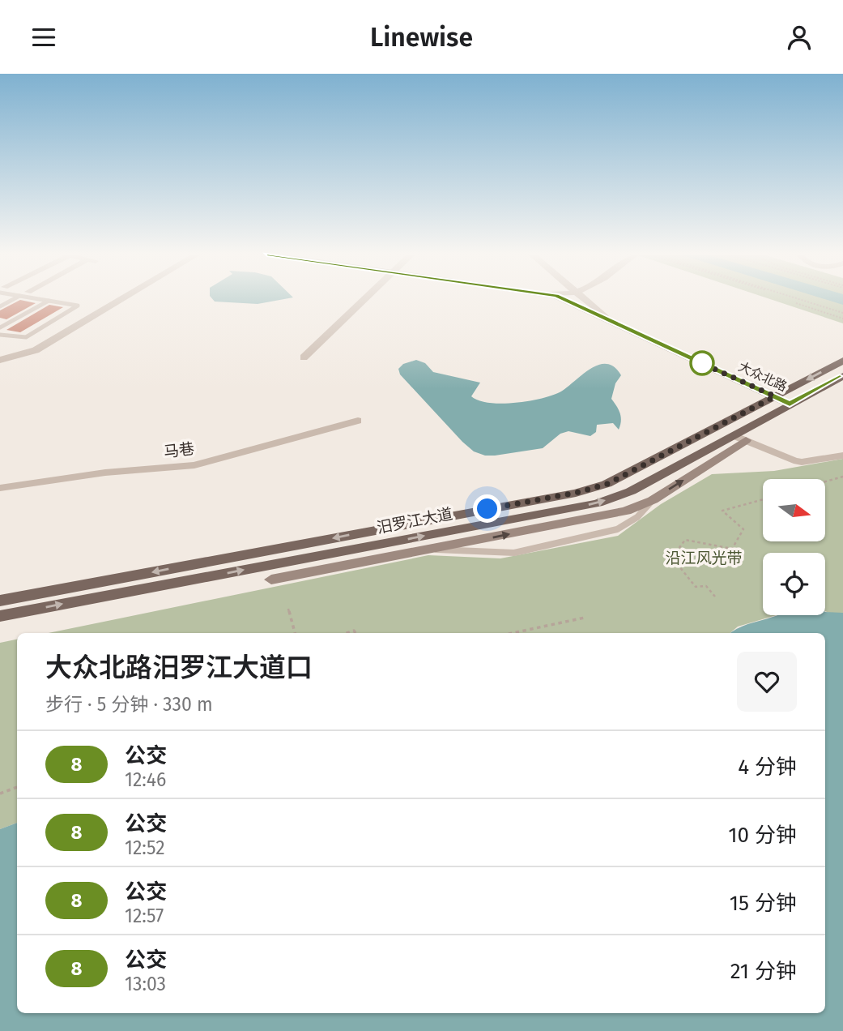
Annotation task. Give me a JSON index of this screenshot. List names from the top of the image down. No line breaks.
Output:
{"streets":{"main road":["大众北路","汨罗江大道"],"street":["马巷"]},"crossings":[["大众北路","汨罗江大道"]],"parks":["沿江风光带"],"lines":["bus line 8"],"north":"right","page":{"header":"Linewise","heading":["大众北路汨罗江大道口","步行 · 5 分钟 · 330 m"],"list":[{"mark":"8","name":"公交","note":"12:46","value":"4 分钟"},{"mark":"8","name":"公交","note":"12:52","value":"10 分钟"},{"mark":"8","name":"公交","note":"12:57","value":"15 分钟"},{"mark":"8","name":"公交","note":"13:03","value":"21 分钟"}]}}
